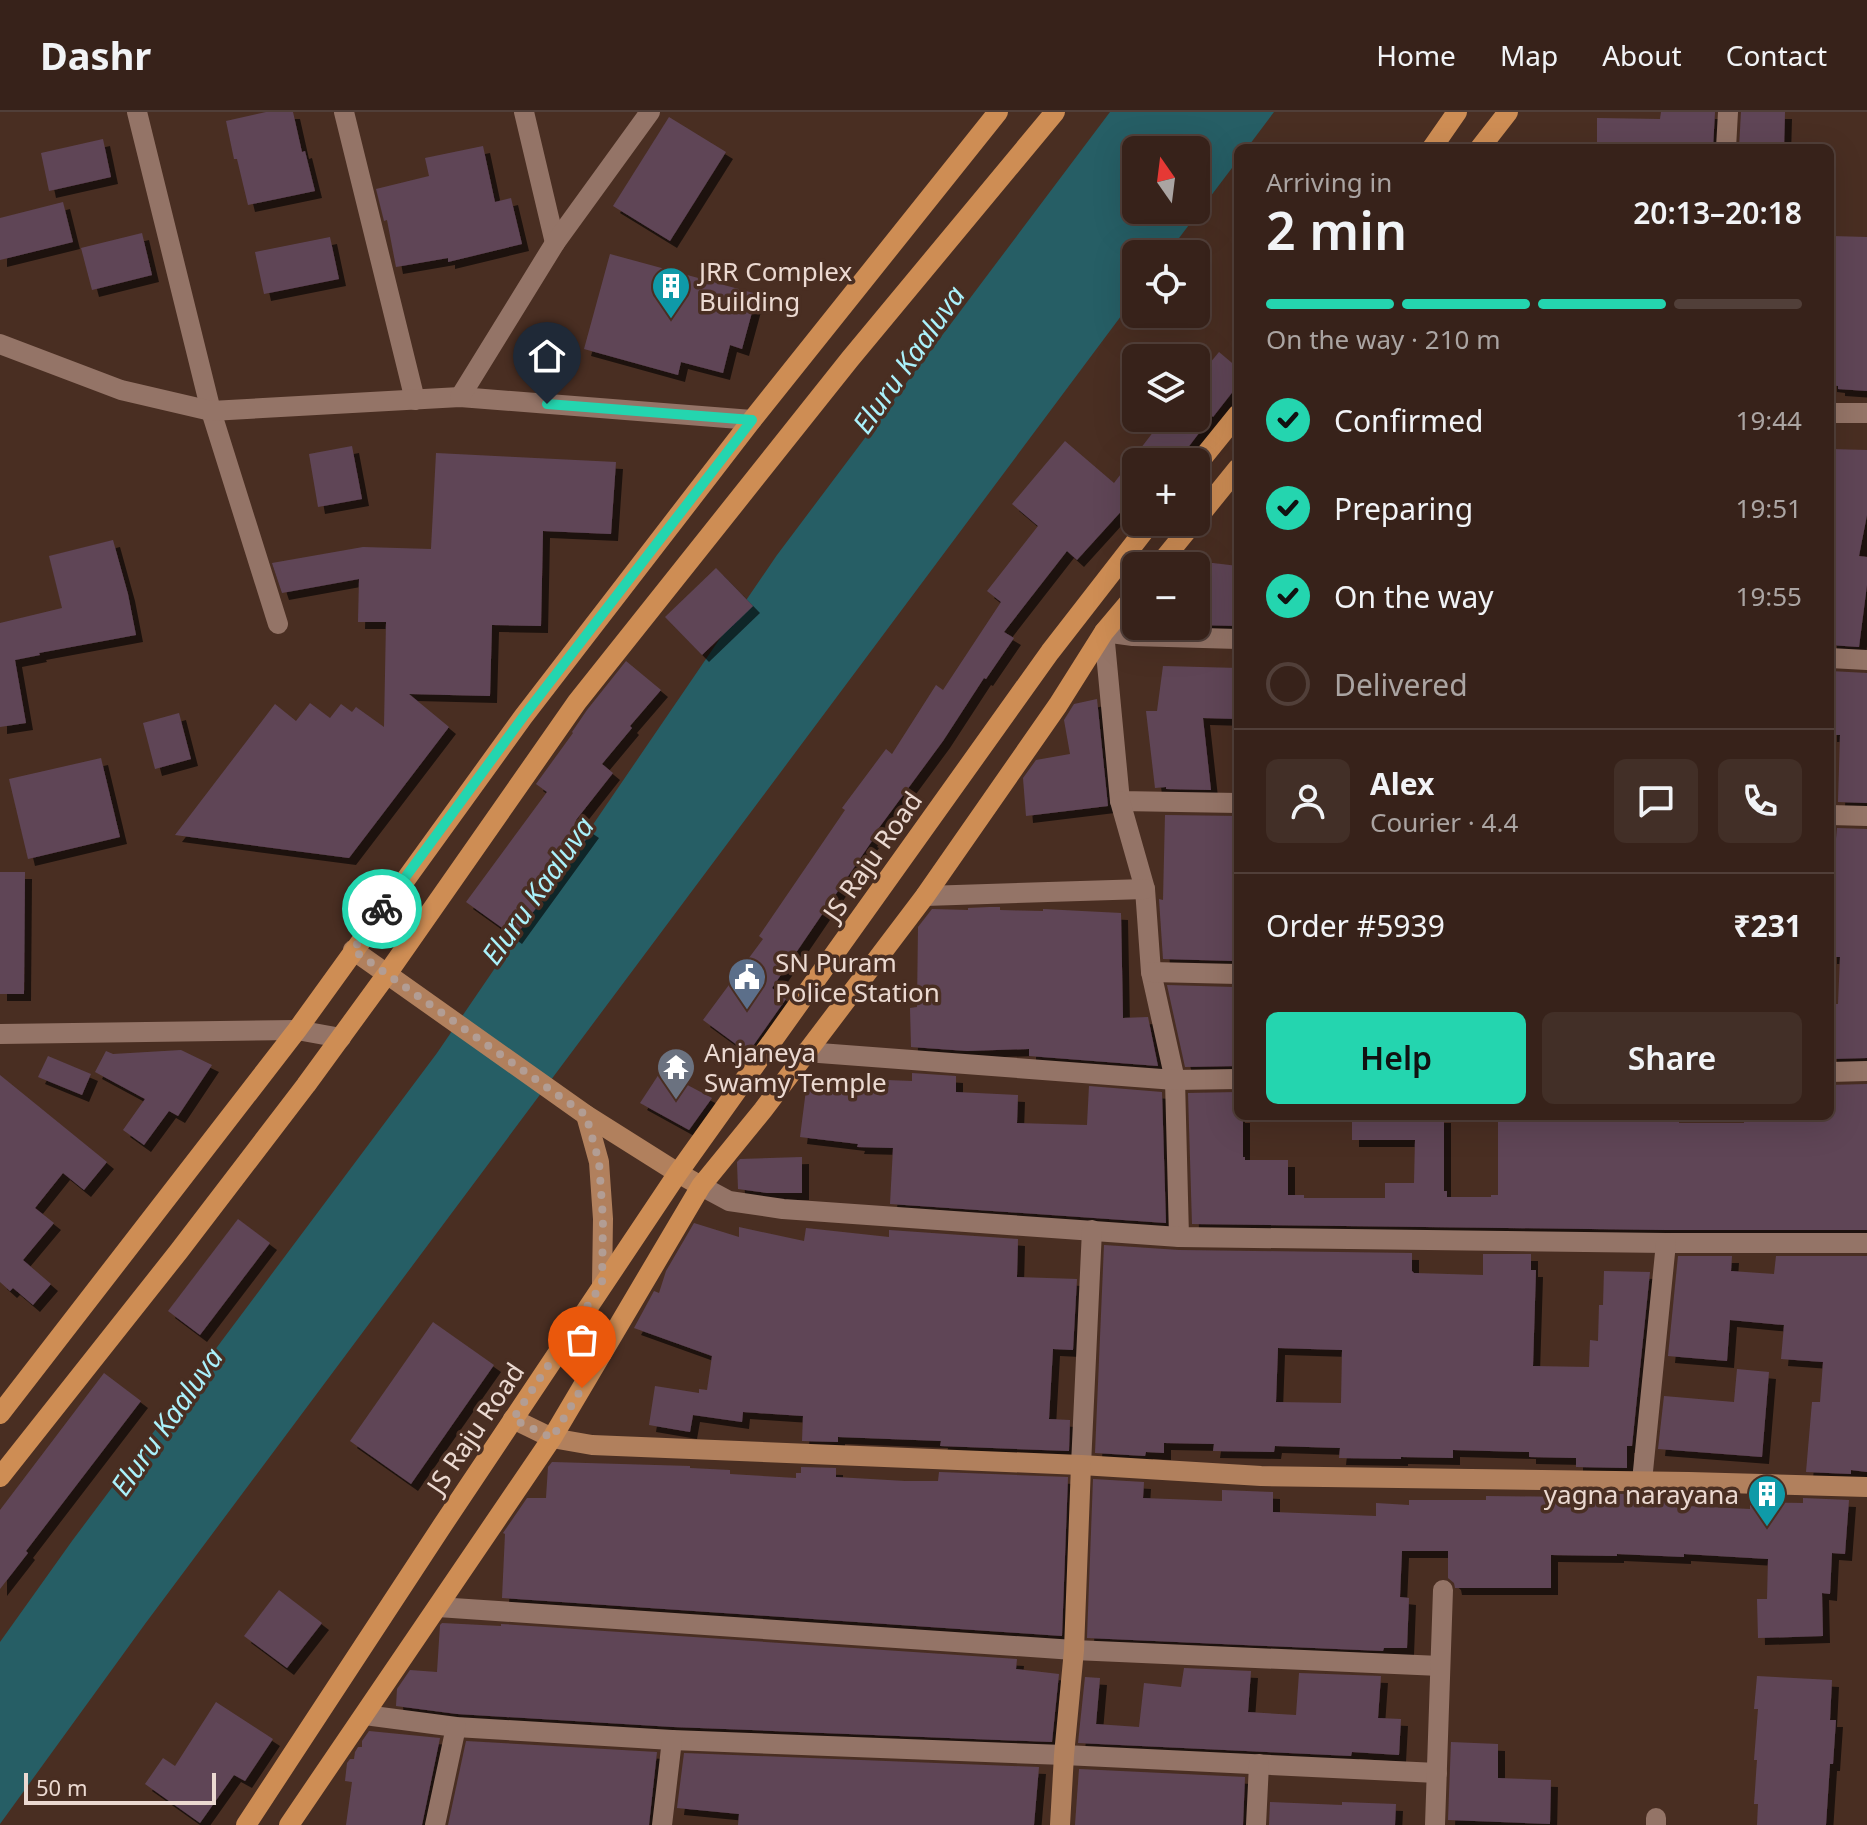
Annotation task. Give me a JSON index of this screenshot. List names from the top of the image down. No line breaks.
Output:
{"streets":{"main road":["JS Raju Road"]},"water":["Eluru Kaaluva"],"places":{"building":["JRR Complex Building","yagna narayana"],"public building":["SN Puram Police Station"],"temple":["Anjaneya Swamy Temple"]},"scale_bar":"50 m","north":"top","page":{"header":"Dashr","nav":["Home","Map","About","Contact"],"map_buttons":["+","−"],"heading":["2 min","Arriving in","20:13–20:18"],"panel":["Alex","Courier · 4.4","Order #5939","₹231"],"bar":"On the way · 210 m","list":[["Confirmed","19:44"],["Preparing","19:51"],["On the way","19:55"],"Delivered"],"buttons":["Help","Share"],"scale":"50 m"}}
